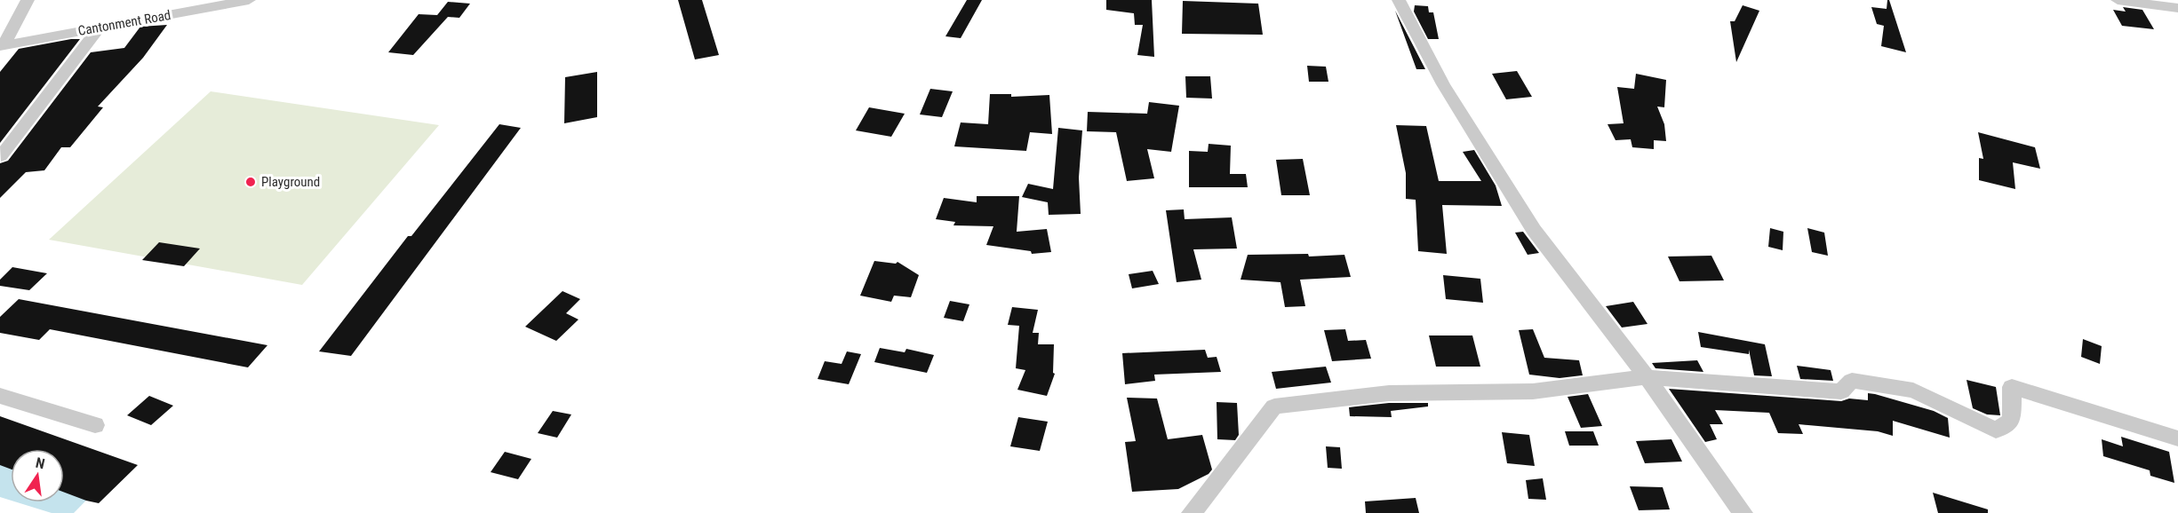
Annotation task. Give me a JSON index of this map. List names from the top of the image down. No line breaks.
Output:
{"streets":{"street":["Cantonment Road"]},"places":["Playground"],"north":"top"}
